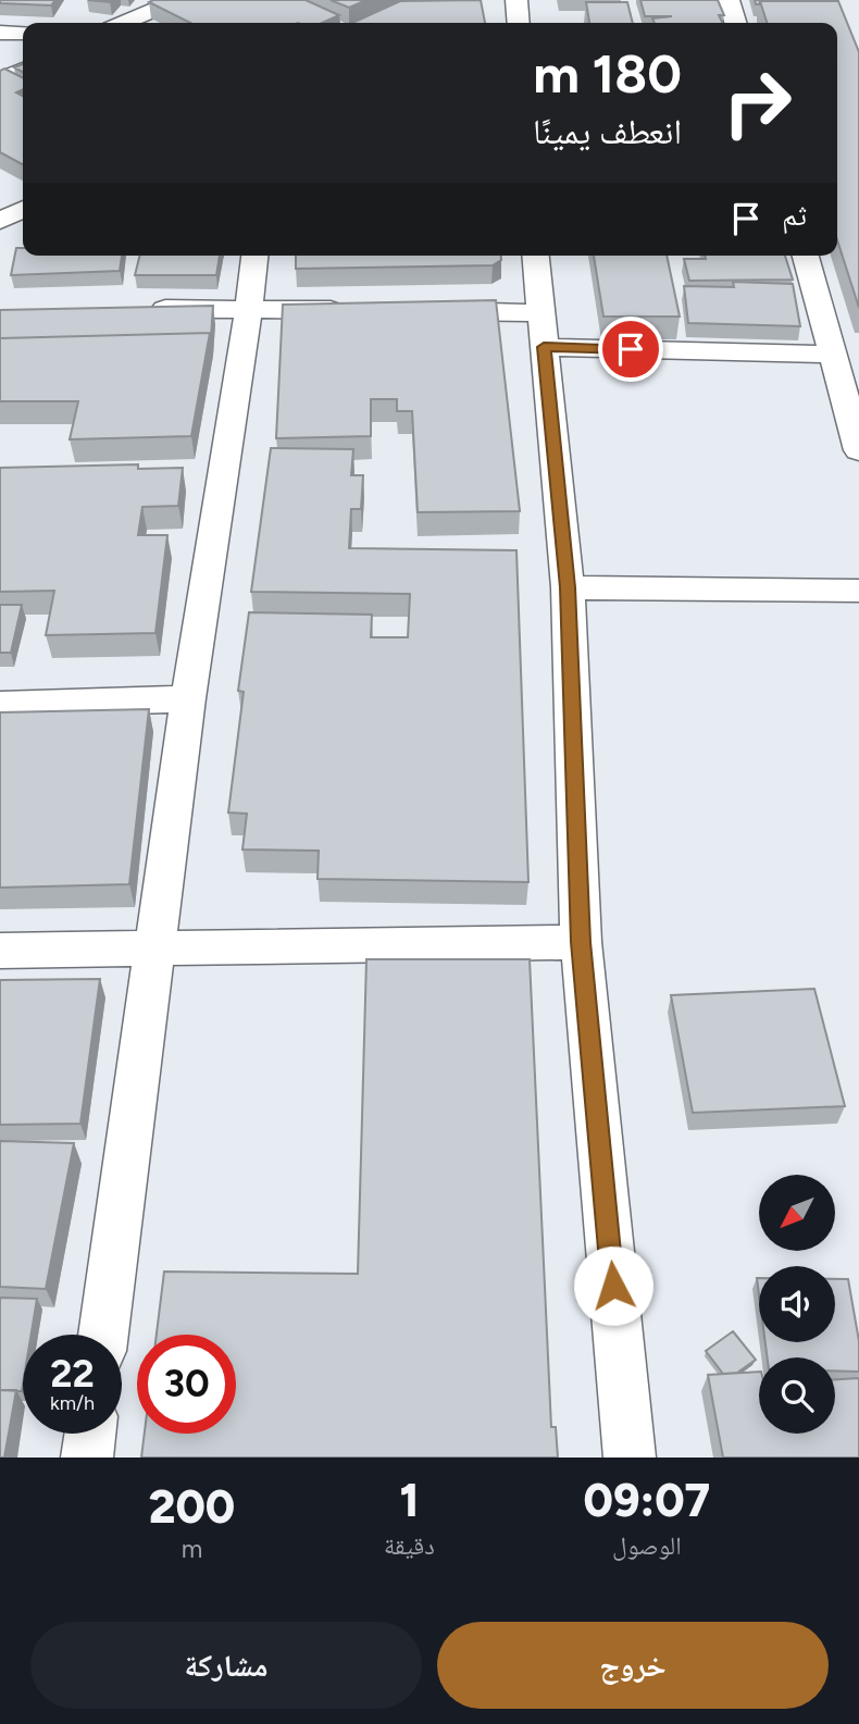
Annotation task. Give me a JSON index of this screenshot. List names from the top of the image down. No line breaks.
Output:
{"north":"bottom left","page":{"turn":["180 m","انعطف يمينًا"],"then":"ثم","speed":"22 km/h","limit":"30","eta":["09:07","الوصول","1","دقيقة","200","m"],"buttons":["خروج","مشاركة"]}}
